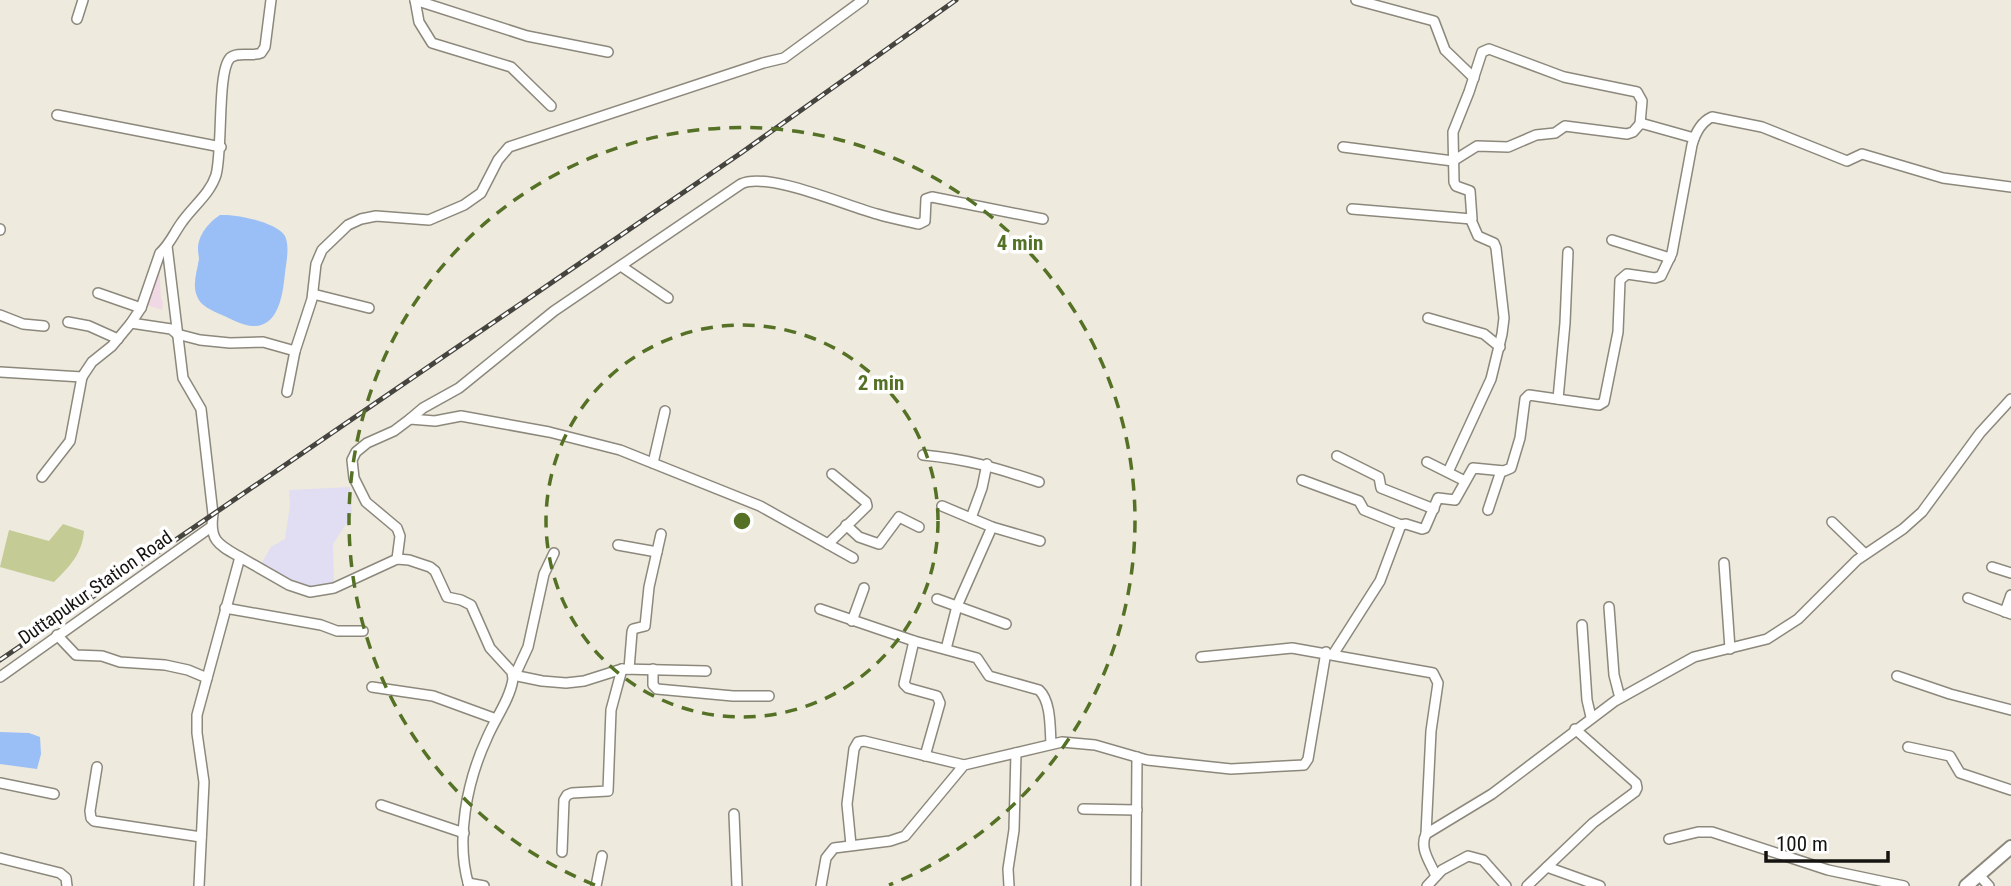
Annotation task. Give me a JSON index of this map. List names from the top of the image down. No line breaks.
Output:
{"streets":{"street":["Duttapukur Station Road"]},"scale_bar":"100 m","rings":["4 min","2 min"]}
